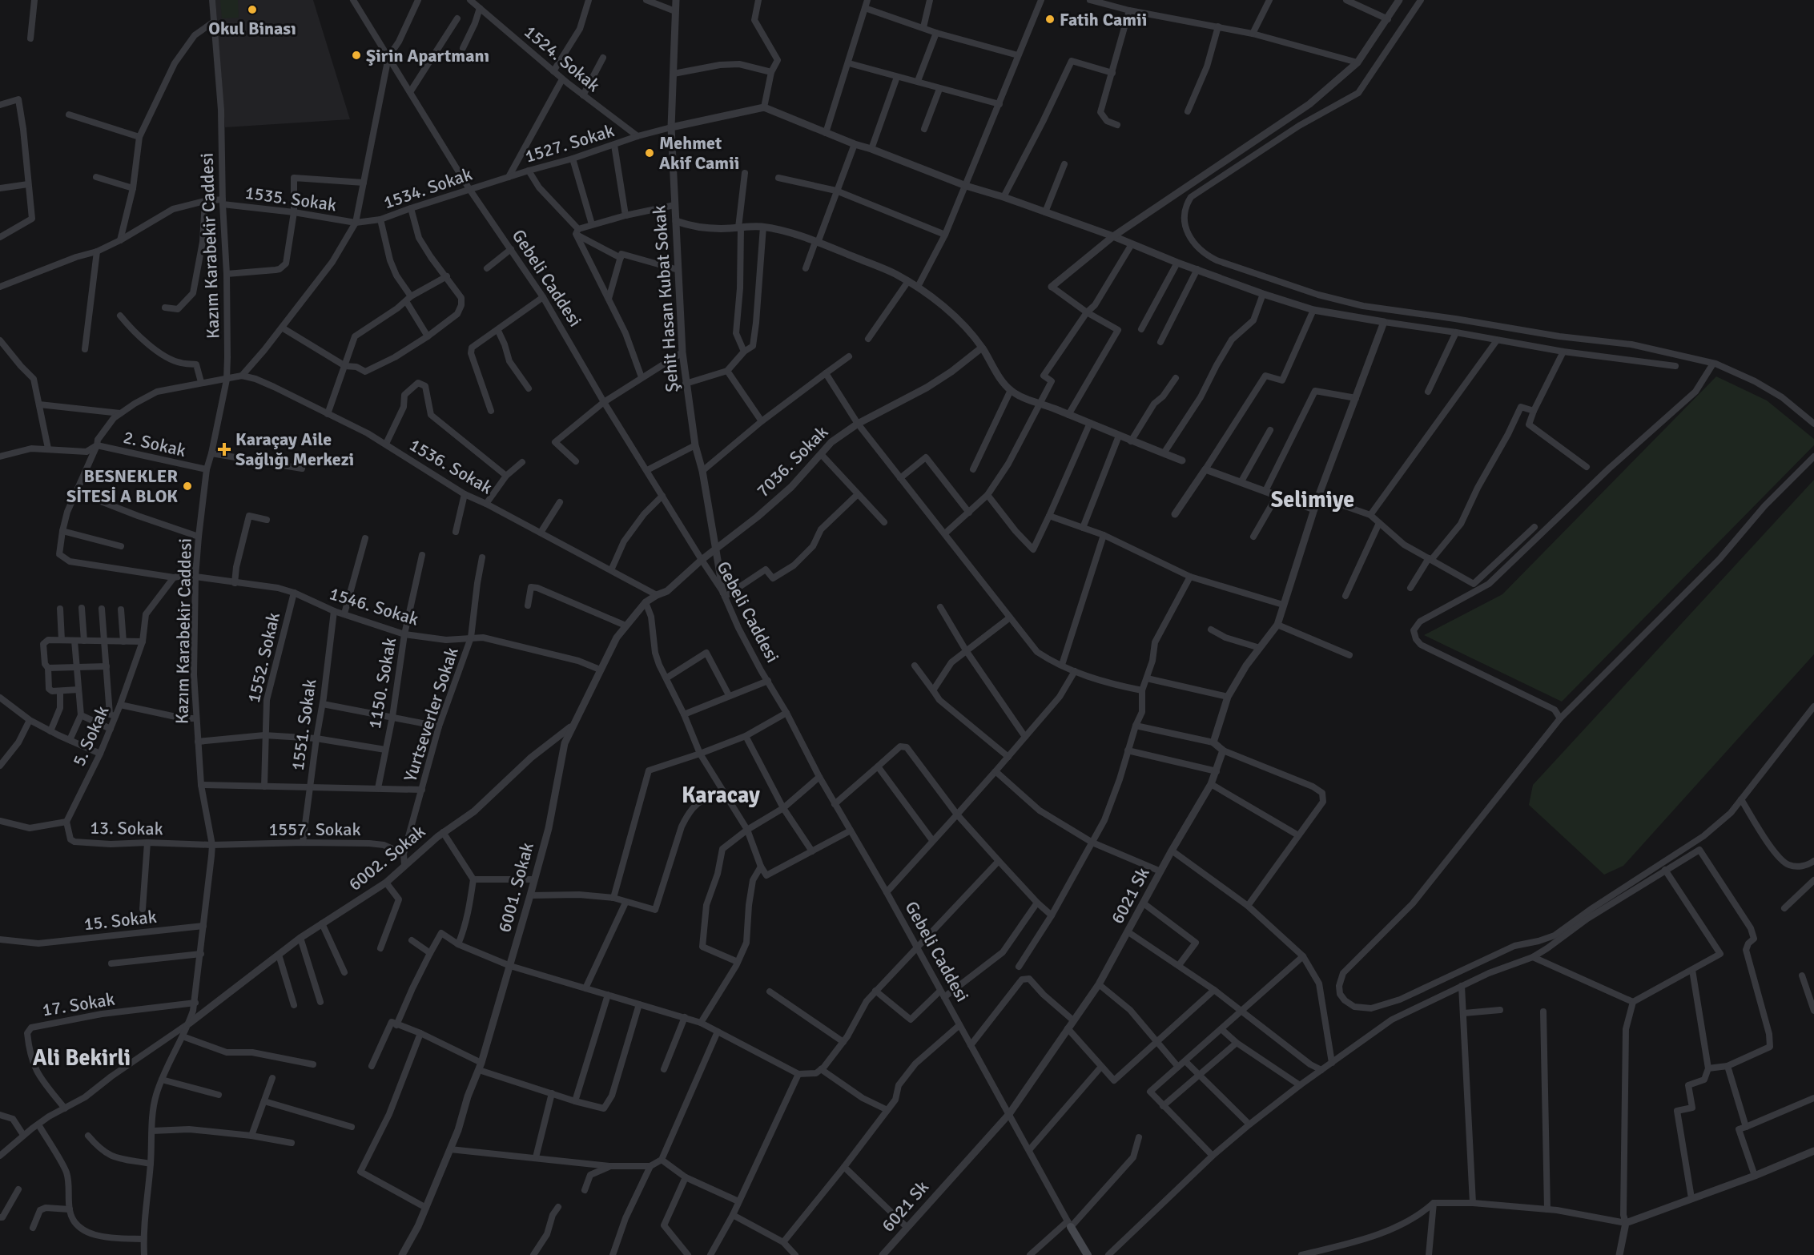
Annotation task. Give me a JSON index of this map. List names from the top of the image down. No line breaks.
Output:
{"streets":{"main road":["Gebeli Caddesi"],"street":["1524. Sokak","1527. Sokak","1534. Sokak","1535. Sokak","Kazım Karabekir Caddesi","Şehit Hasan Kubat Sokak","2. Sokak","7036. Sokak","1536. Sokak","1546. Sokak","1552. Sokak","1150. Sokak","Yurtseverler Sokak","1551. Sokak","5. Sokak","13. Sokak","1557. Sokak","6002. Sokak","6001. Sokak","6021 Sk","15. Sokak","17. Sokak"]},"crossings":[["1524. Sokak","1527. Sokak"],["1527. Sokak","1534. Sokak"],["1527. Sokak","Şehit Hasan Kubat Sokak"],["1534. Sokak","1535. Sokak"],["1534. Sokak","Gebeli Caddesi"],["1535. Sokak","Kazım Karabekir Caddesi"],["Kazım Karabekir Caddesi","2. Sokak"],["Kazım Karabekir Caddesi","1546. Sokak"],["Kazım Karabekir Caddesi","5. Sokak"],["Kazım Karabekir Caddesi","13. Sokak"],["Kazım Karabekir Caddesi","1557. Sokak"],["Kazım Karabekir Caddesi","6002. Sokak"],["Kazım Karabekir Caddesi","15. Sokak"],["Kazım Karabekir Caddesi","17. Sokak"],["Gebeli Caddesi","Şehit Hasan Kubat Sokak"],["Gebeli Caddesi","7036. Sokak"],["Gebeli Caddesi","6001. Sokak"],["Gebeli Caddesi","6021 Sk"],["Şehit Hasan Kubat Sokak","7036. Sokak"],["7036. Sokak","6001. Sokak"],["1536. Sokak","6001. Sokak"],["1546. Sokak","1552. Sokak"],["1546. Sokak","1150. Sokak"],["1546. Sokak","Yurtseverler Sokak"],["1546. Sokak","1551. Sokak"],["1546. Sokak","6001. Sokak"],["Yurtseverler Sokak","1557. Sokak"],["1551. Sokak","1557. Sokak"],["5. Sokak","13. Sokak"],["13. Sokak","1557. Sokak"],["6002. Sokak","6001. Sokak"]],"districts":["Selimiye","Karacay","Ali Bekirli"],"places":{"other":["Okul Binası","Fatih Camii","Şirin Apartmanı","Mehmet Akif Camii","BESNEKLER SİTESİ A BLOK"],"health":["Karaçay Aile Sağlığı Merkezi"]}}
